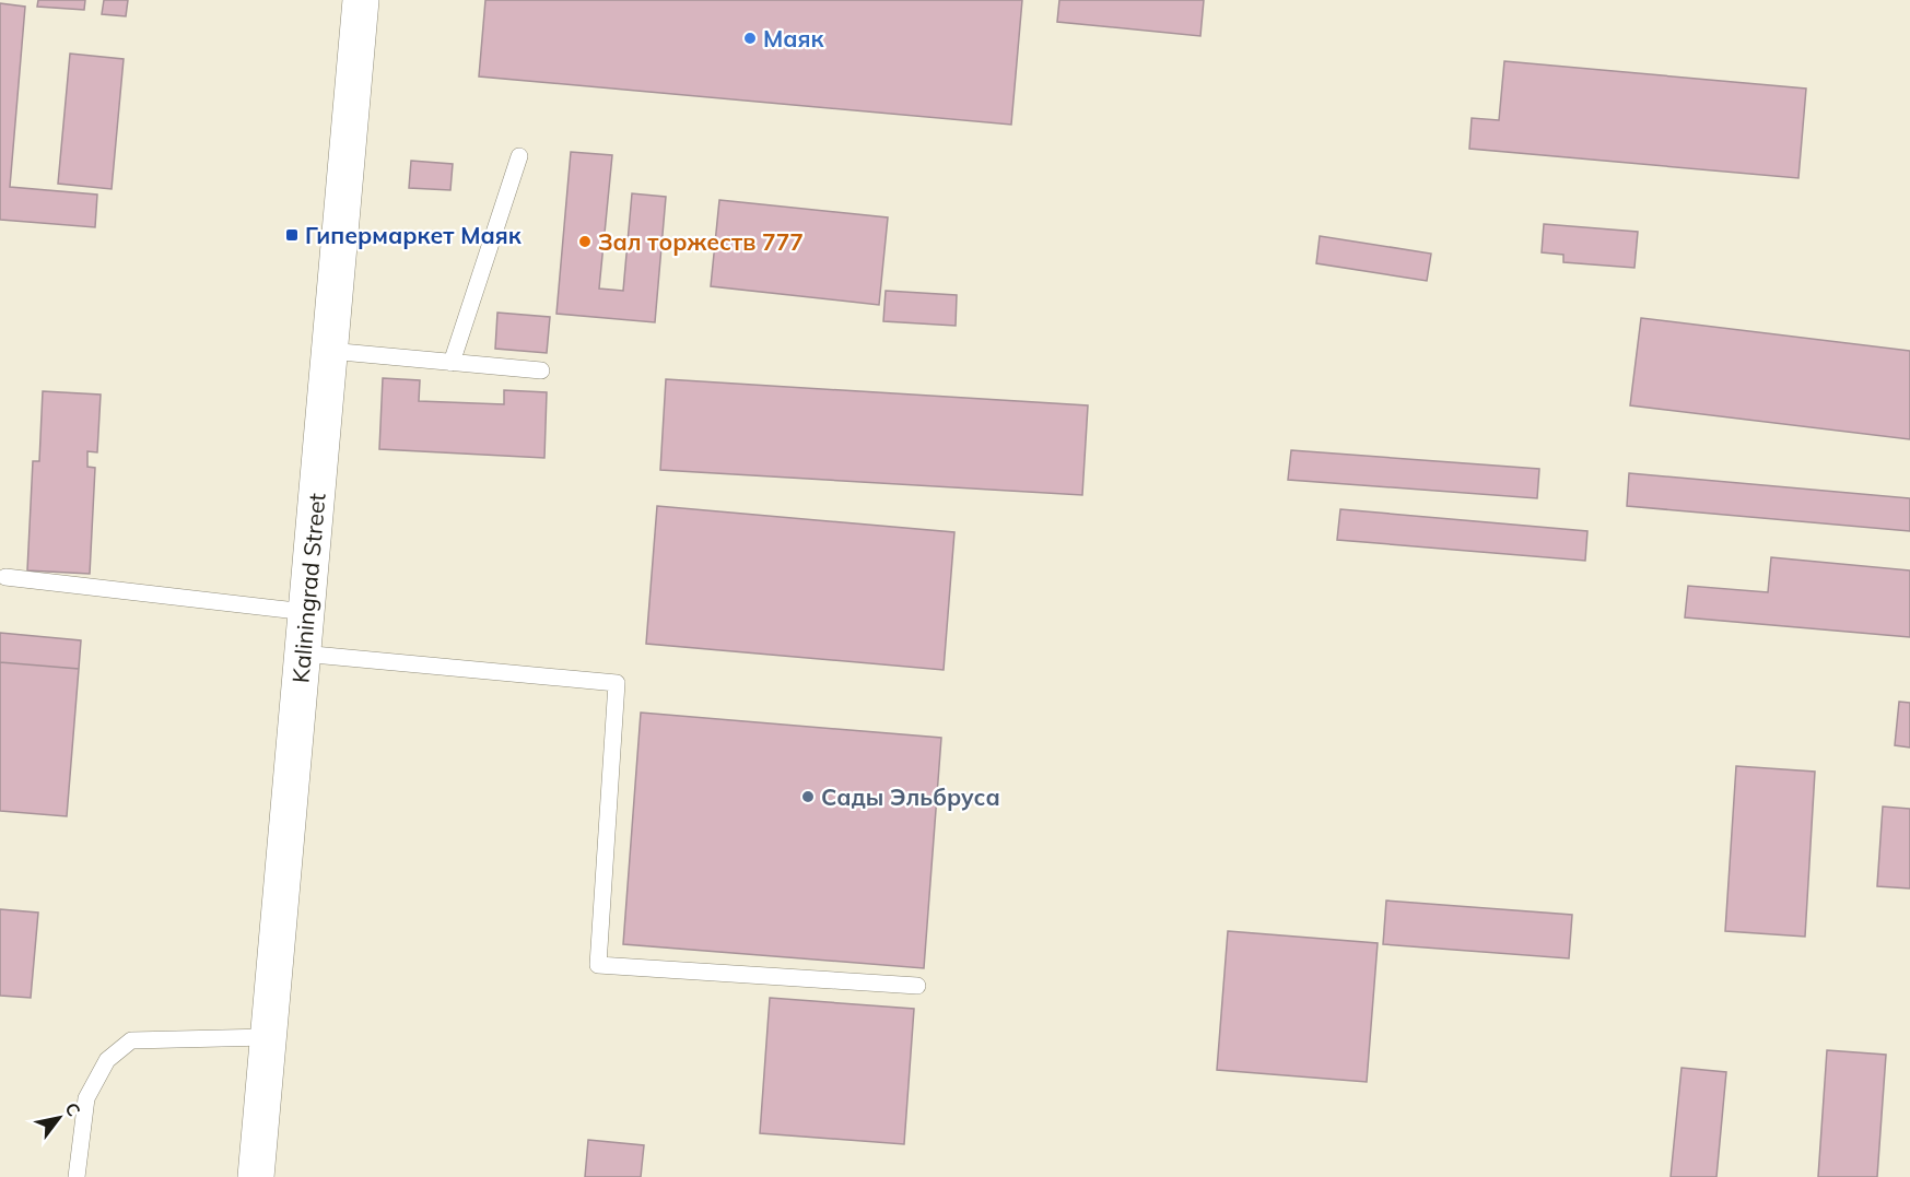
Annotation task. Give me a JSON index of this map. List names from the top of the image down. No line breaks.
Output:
{"streets":{"street":["Kaliningrad Street"]},"places":{"other":["Маяк","Зал торжеств 777","Сады Эльбруса"],"transit":["Гипермаркет Маяк"]},"north":"top right"}
